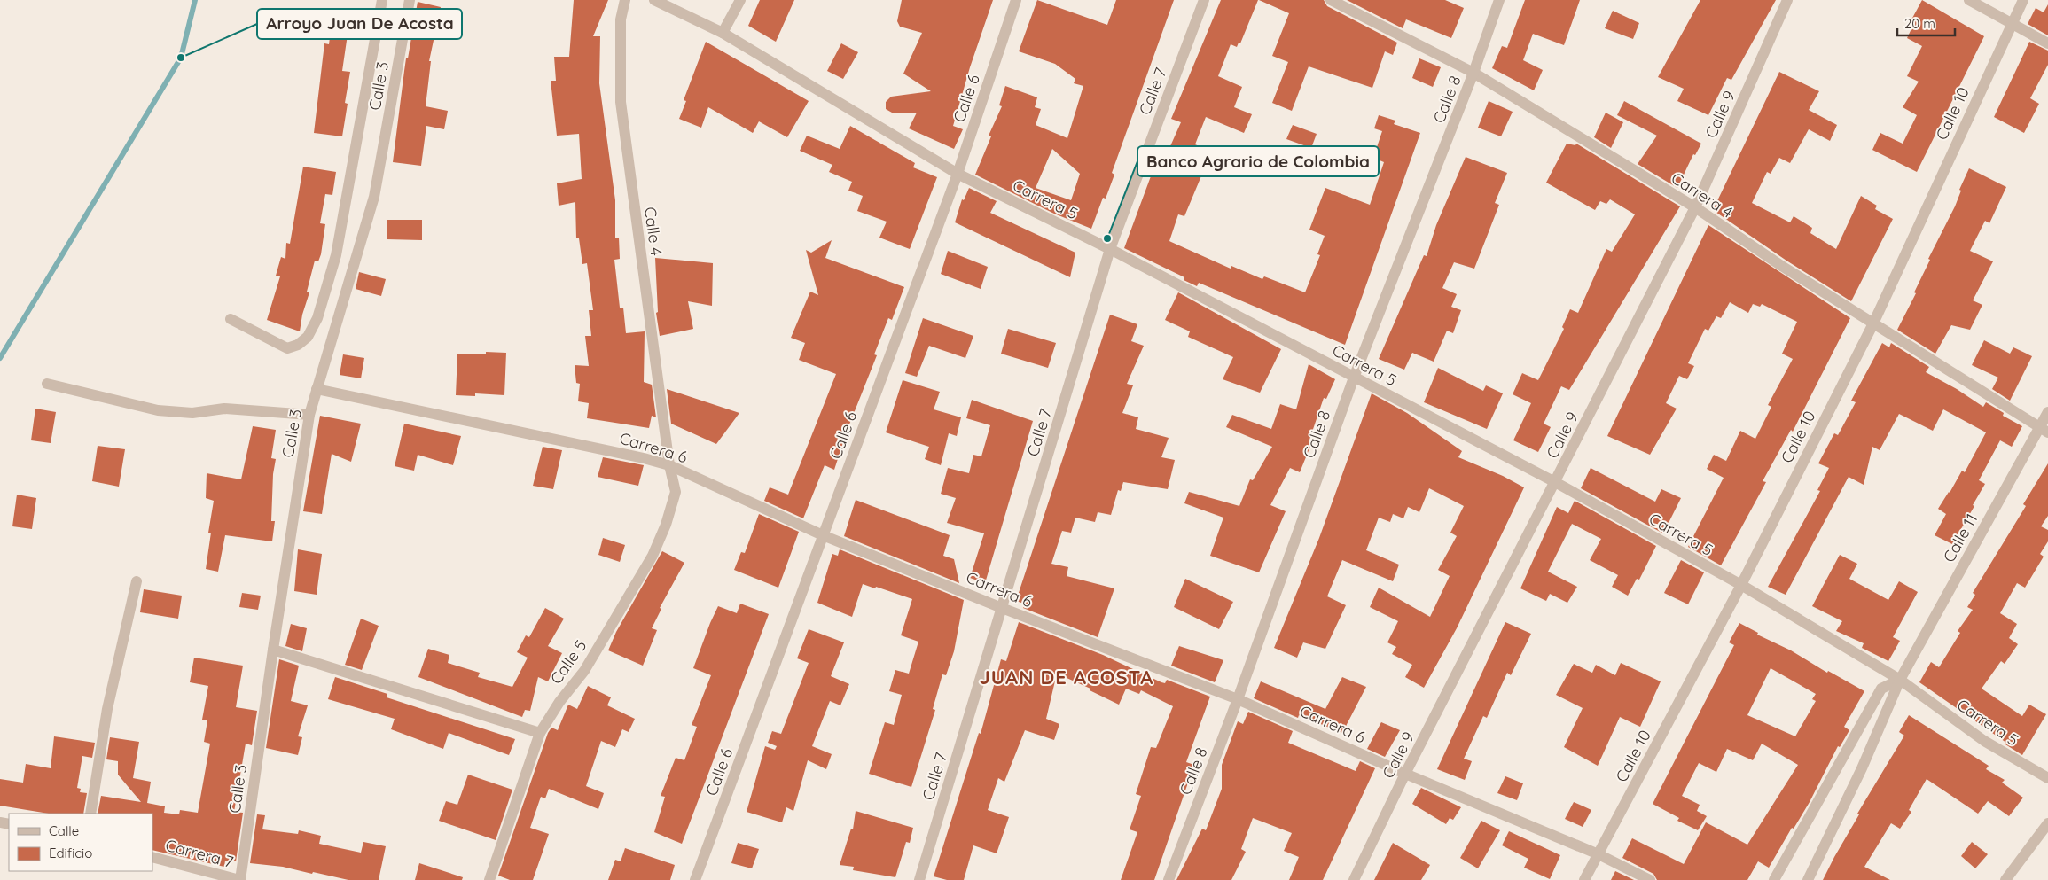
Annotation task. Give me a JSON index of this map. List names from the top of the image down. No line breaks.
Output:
{"streets":{"street":["Calle 3","Calle 7","Calle 6","Calle 8","Calle 10","Calle 9","Carrera 4","Carrera 5","Calle 4","Carrera 6","Calle 11","Calle 5","Carrera 7"]},"crossings":[["Calle 3","Carrera 6"],["Calle 3","Carrera 7"],["Calle 7","Carrera 5"],["Calle 7","Carrera 6"],["Calle 6","Carrera 5"],["Calle 6","Carrera 6"],["Calle 8","Carrera 4"],["Calle 8","Carrera 5"],["Calle 8","Carrera 6"],["Calle 10","Carrera 4"],["Calle 10","Carrera 5"],["Calle 10","Carrera 6"],["Calle 9","Carrera 4"],["Calle 9","Carrera 5"],["Calle 9","Carrera 6"],["Carrera 4","Calle 11"],["Carrera 5","Calle 11"],["Calle 4","Carrera 6"],["Calle 4","Calle 5"],["Carrera 6","Calle 5"]],"districts":["JUAN DE ACOSTA"],"places":["Arroyo Juan De Acosta","Banco Agrario de Colombia"],"legend":["Calle","Edificio"],"scale_bar":"20 m"}
